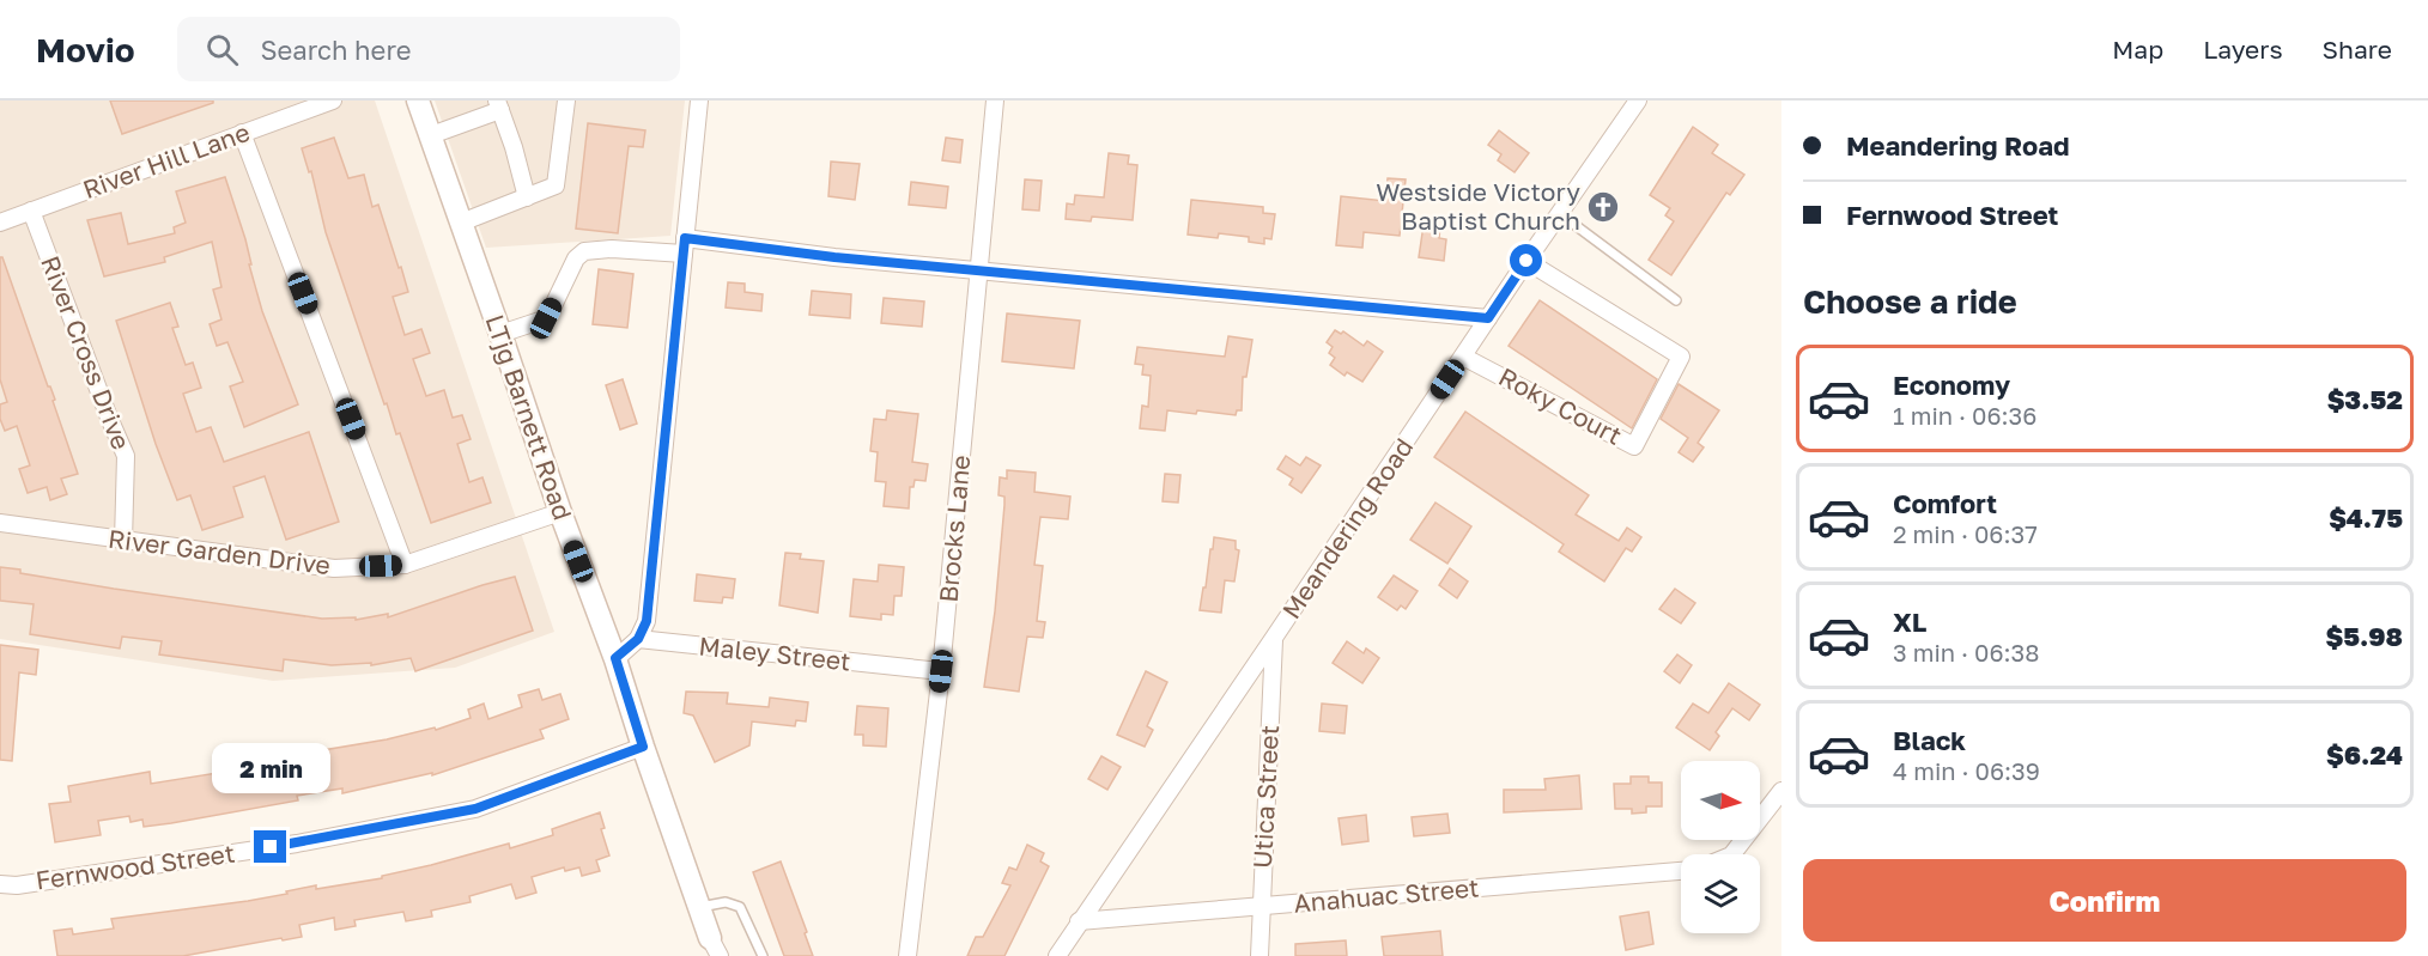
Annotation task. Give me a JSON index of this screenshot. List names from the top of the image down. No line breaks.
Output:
{"streets":{"street":["River Hill Lane","River Cross Drive","Roky Court","LTjg Barnett Road","Brocks Lane","Meandering Road","River Garden Drive","Maley Street","Utica Street","Fernwood Street","Anahuac Street"]},"crossings":[["River Hill Lane","River Cross Drive"],["River Cross Drive","River Garden Drive"],["Roky Court","Meandering Road"],["LTjg Barnett Road","River Garden Drive"],["LTjg Barnett Road","Fernwood Street"],["Brocks Lane","Maley Street"],["Meandering Road","Utica Street"],["Meandering Road","Anahuac Street"],["Utica Street","Anahuac Street"]],"places":{"church":["Westside Victory Baptist Church"]},"north":"right","page":{"header":"Movio","search":"Search here","nav":["Map","Layers","Share"],"banner":["Meandering Road","Fernwood Street"],"heading":"Choose a ride","list":[{"name":"Economy","note":"1 min · 06:36","value":"$3.52"},{"name":"Comfort","note":"2 min · 06:37","value":"$4.75"},{"name":"XL","note":"3 min · 06:38","value":"$5.98"},{"name":"Black","note":"4 min · 06:39","value":"$6.24"}],"bubble":"2 min","buttons":"Confirm"}}
